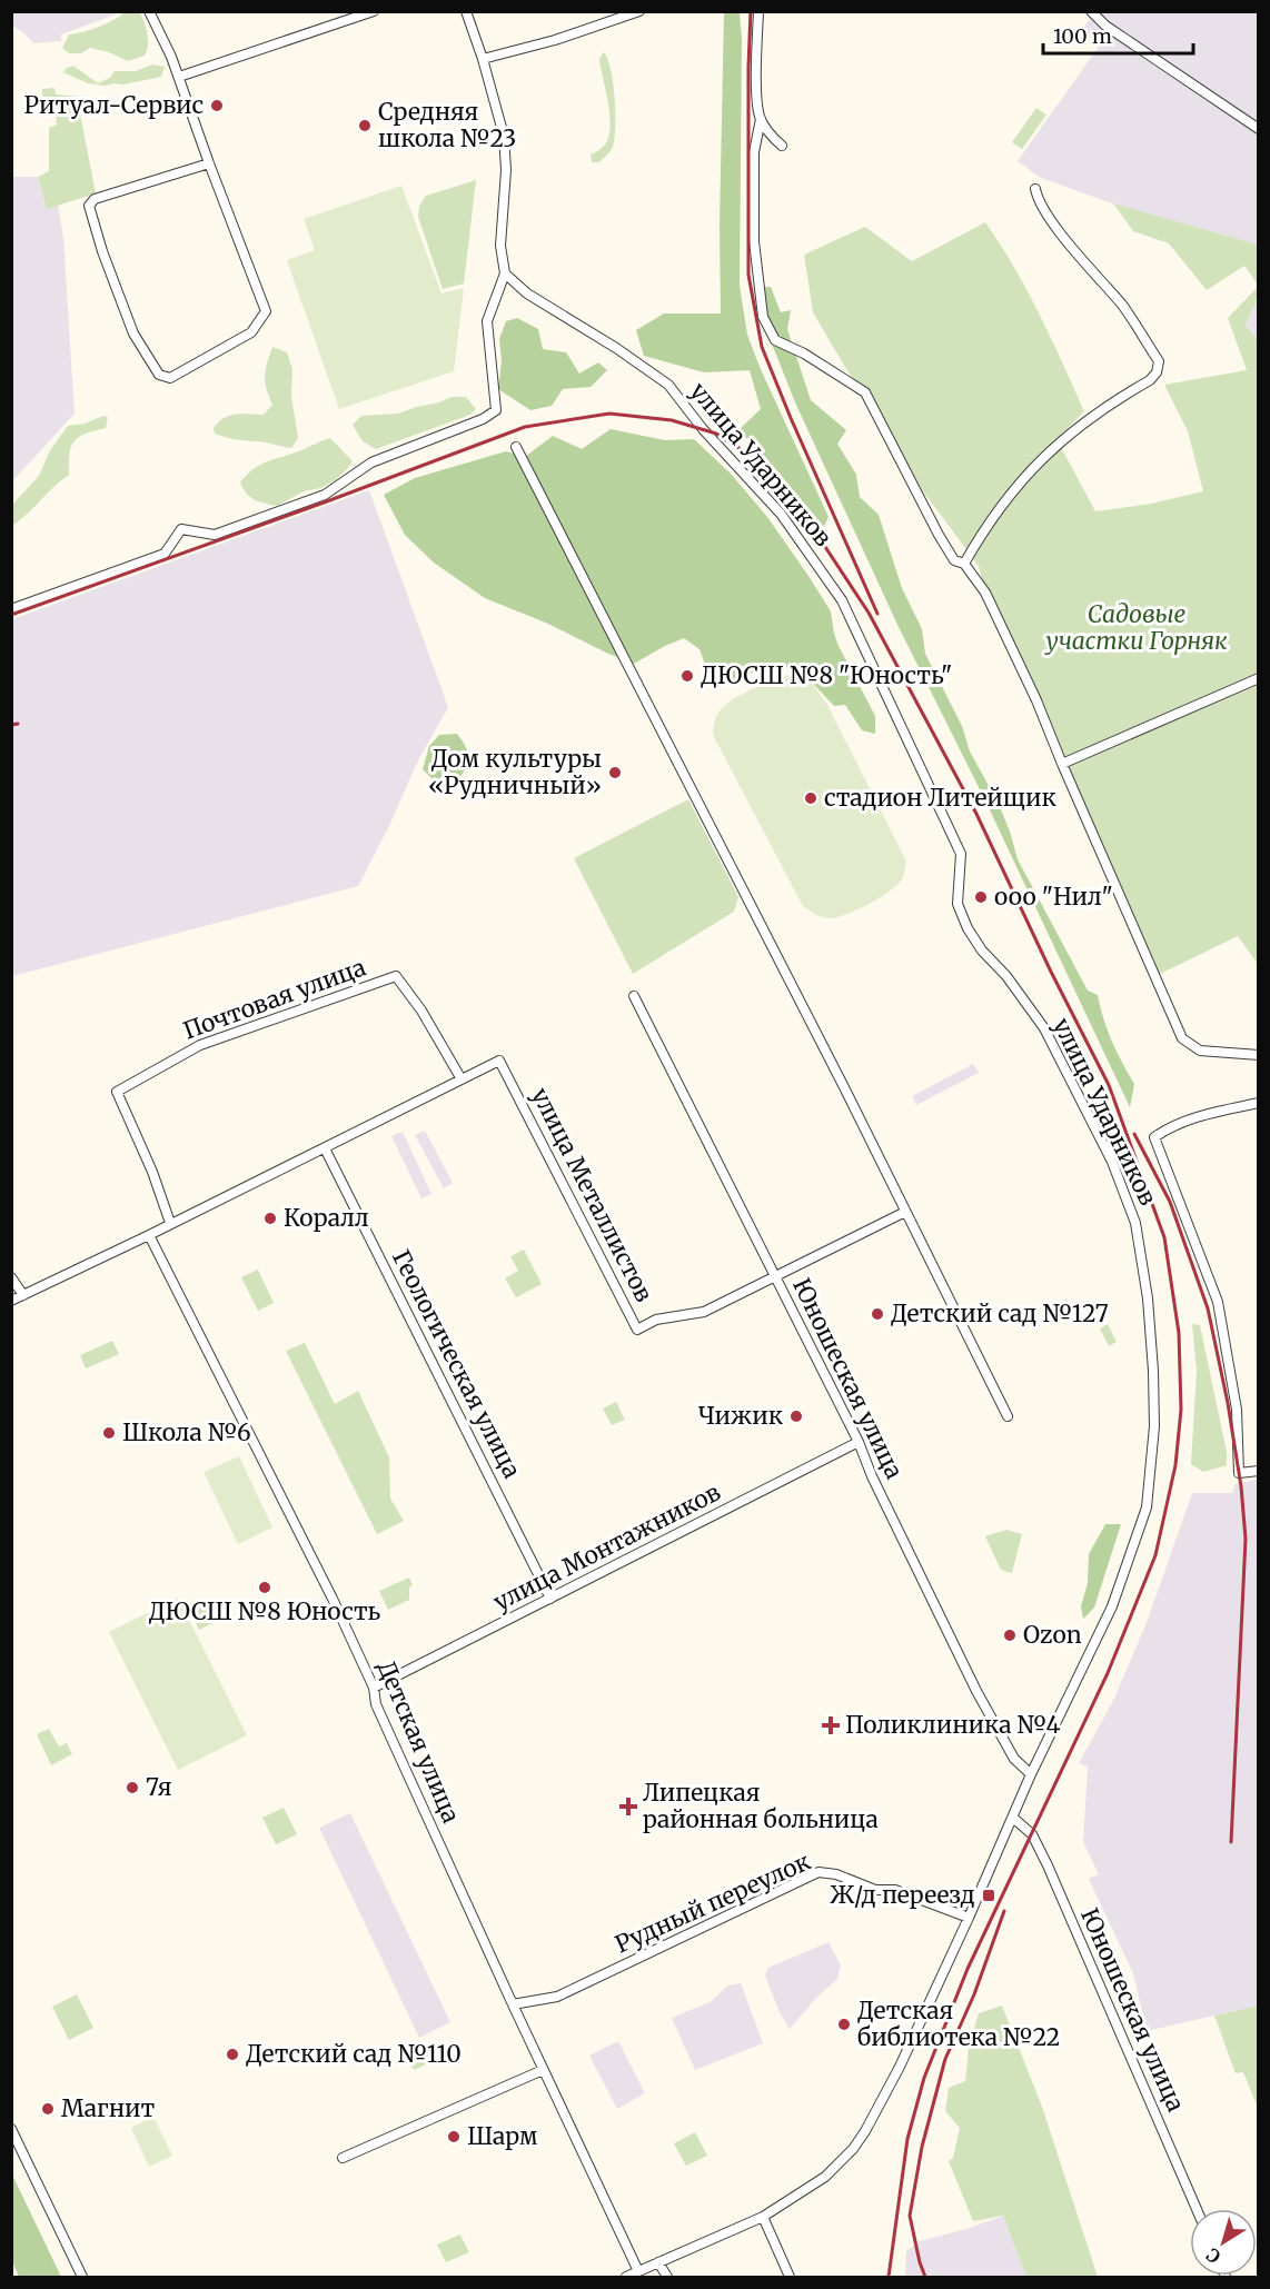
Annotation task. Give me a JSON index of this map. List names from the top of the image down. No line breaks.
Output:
{"streets":{"street":["улица Ударников","Почтовая улица","улица Металлистов","Геологическая улица","Юношеская улица","улица Монтажников","Детская улица","Рудный переулок"]},"crossings":[["улица Ударников","Юношеская улица"],["Почтовая улица","улица Металлистов"],["улица Металлистов","Юношеская улица"],["Геологическая улица","улица Монтажников"],["Юношеская улица","улица Монтажников"],["улица Монтажников","Детская улица"],["Детская улица","Рудный переулок"]],"parks":["Садовые участки Горняк"],"places":{"other":["Ритуал-Сервис","Средняя школа №23","ДЮСШ №8 \"Юность\"","Дом культуры «Рудничный»","стадион Литейщик","ооо \"Нил\"","Коралл","Детский сад №127","Чижик","Школа №6","ДЮСШ №8 Юность","Ozon","7я","Детская библиотека №22","Детский сад №110","Магнит","Шарм"],"health":["Поликлиника №4","Липецкая районная больница"],"transit":["Ж/д переезд"]},"scale_bar":"100 m","north":"bottom left"}
